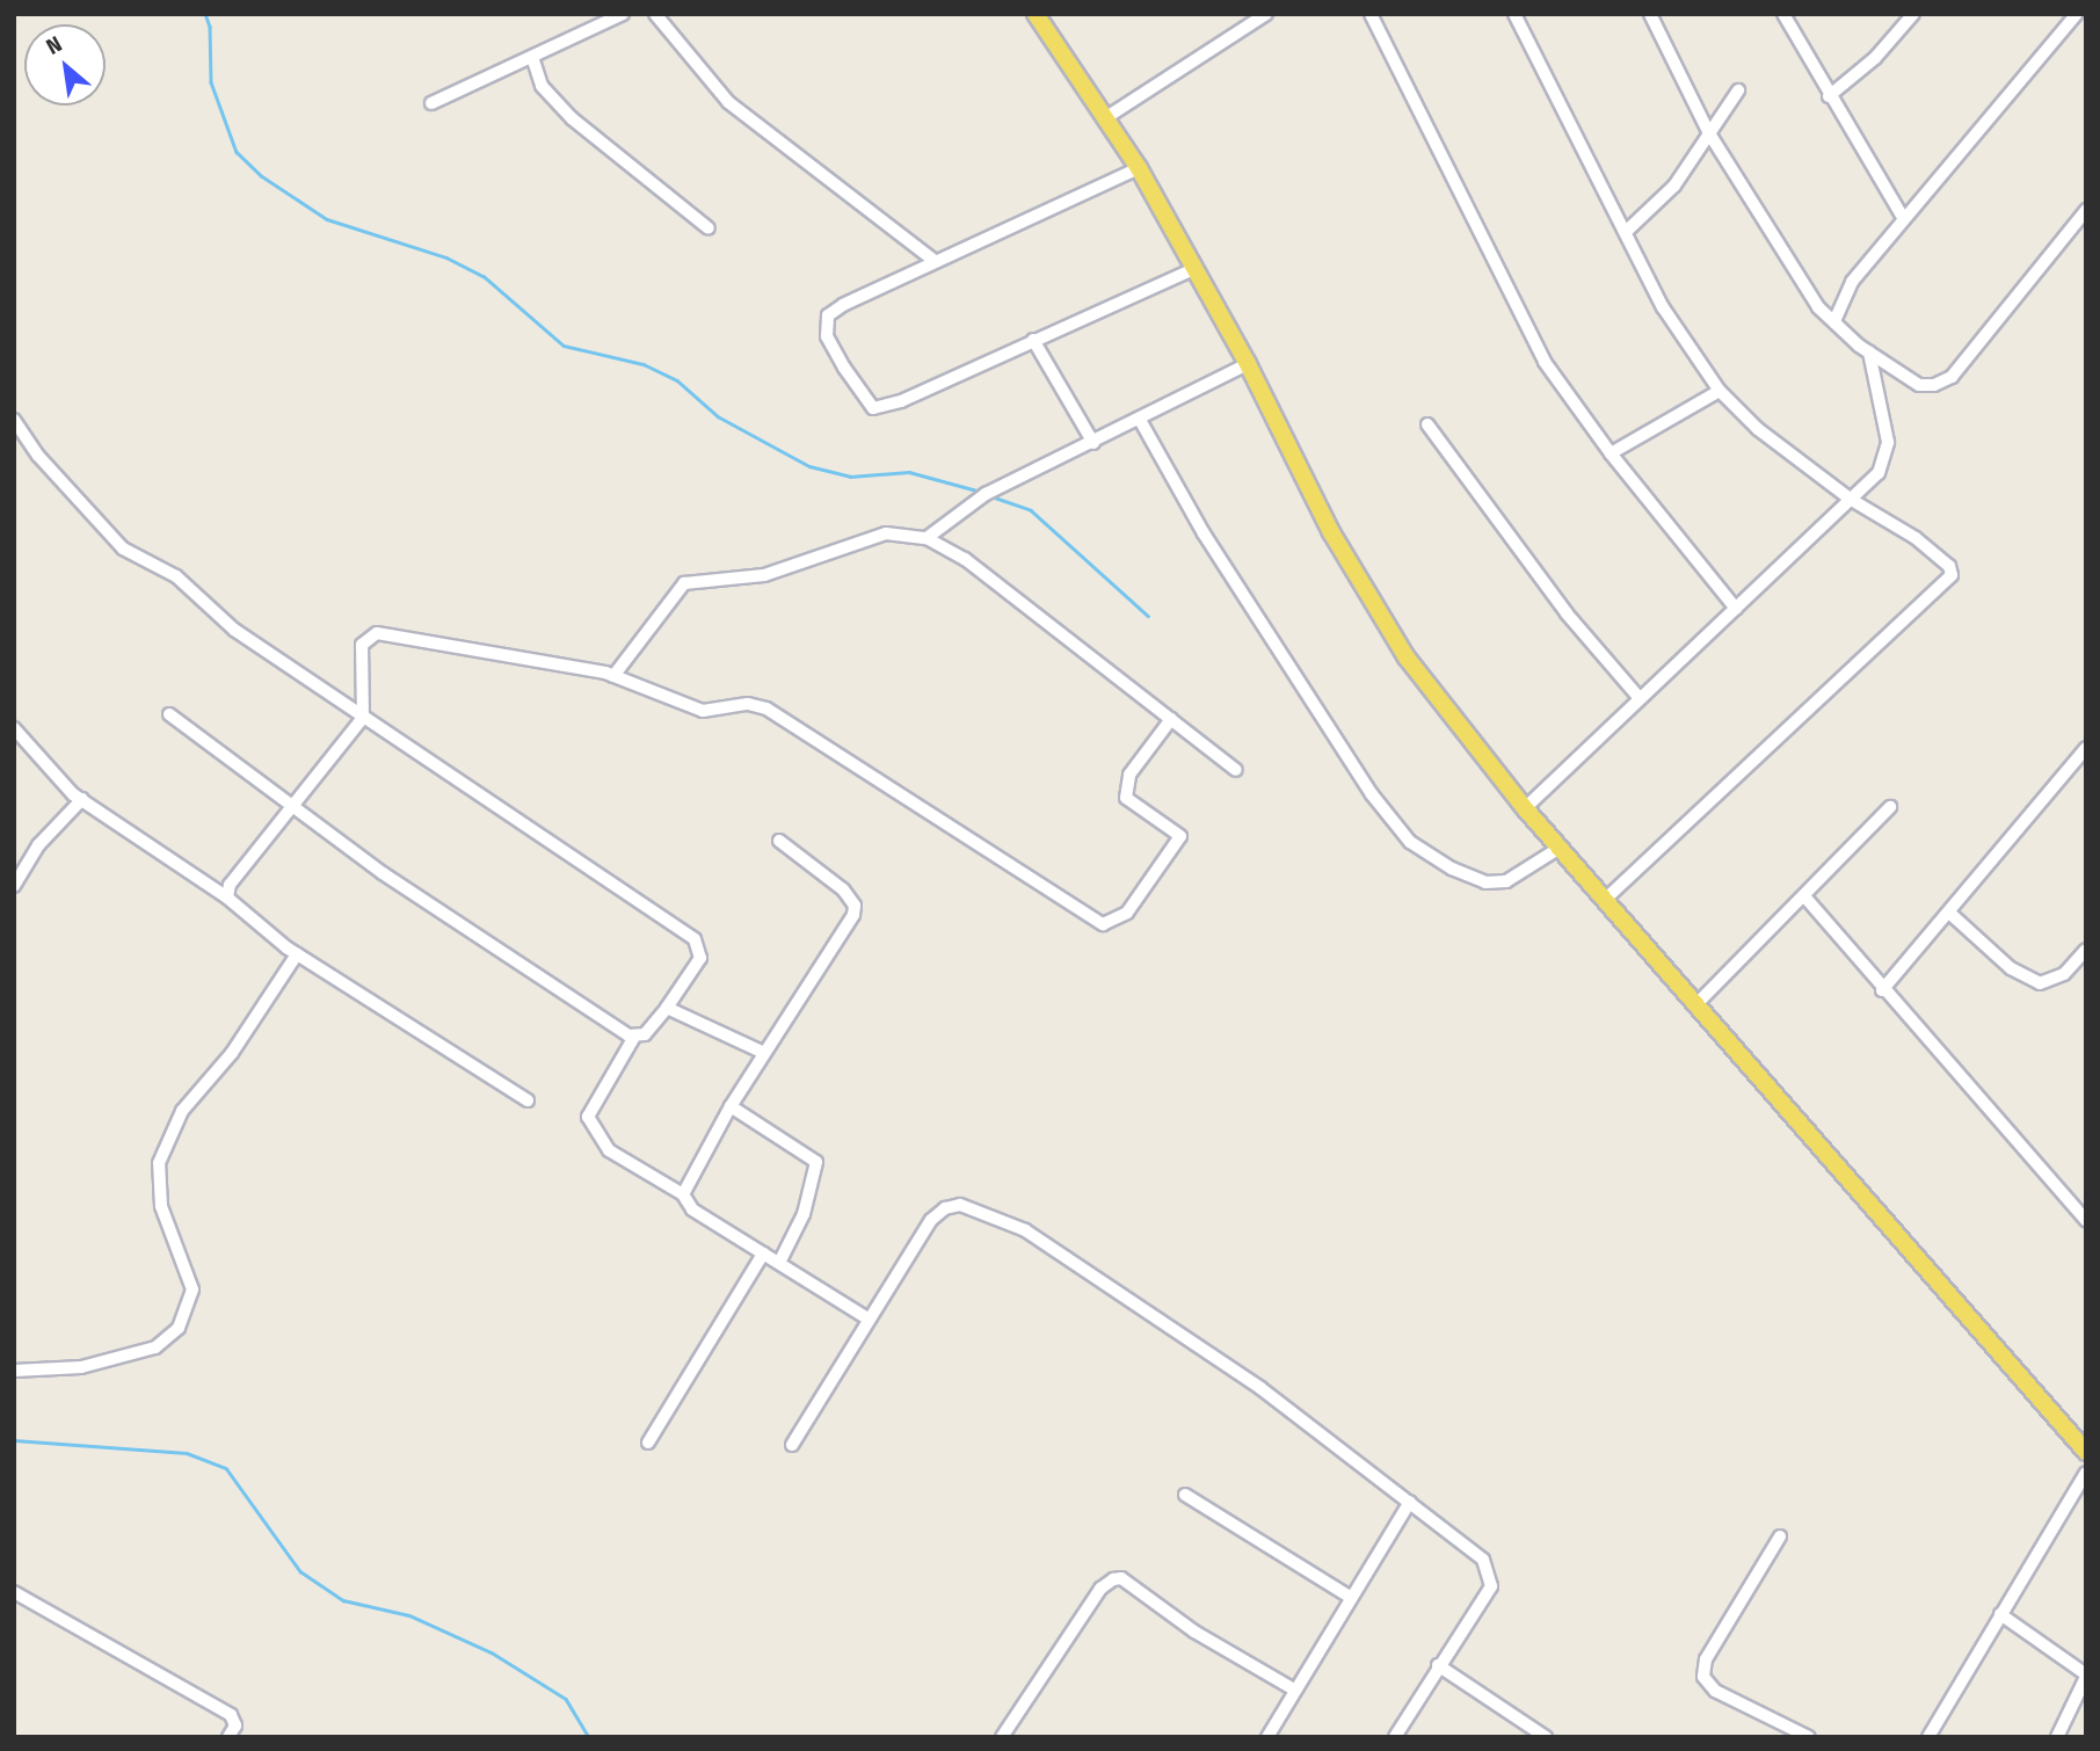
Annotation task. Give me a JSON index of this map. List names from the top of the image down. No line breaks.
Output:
{"north":"top left"}
